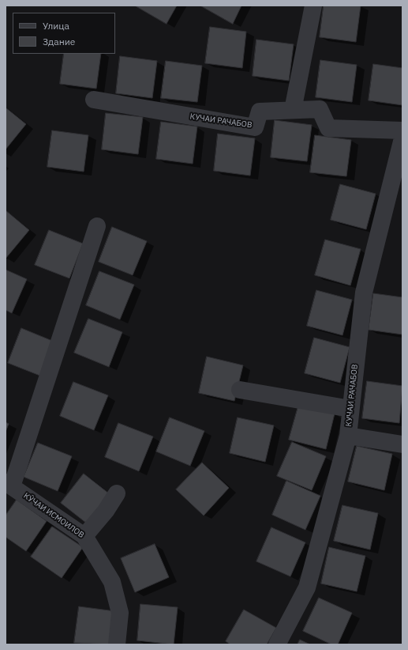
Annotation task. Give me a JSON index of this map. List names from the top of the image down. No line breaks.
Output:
{"streets":{"street":["КУЧАИ РАЧАБОВ","КӮЧАИ ИСМОИЛОВ"]},"legend":["Улица","Здание"]}
